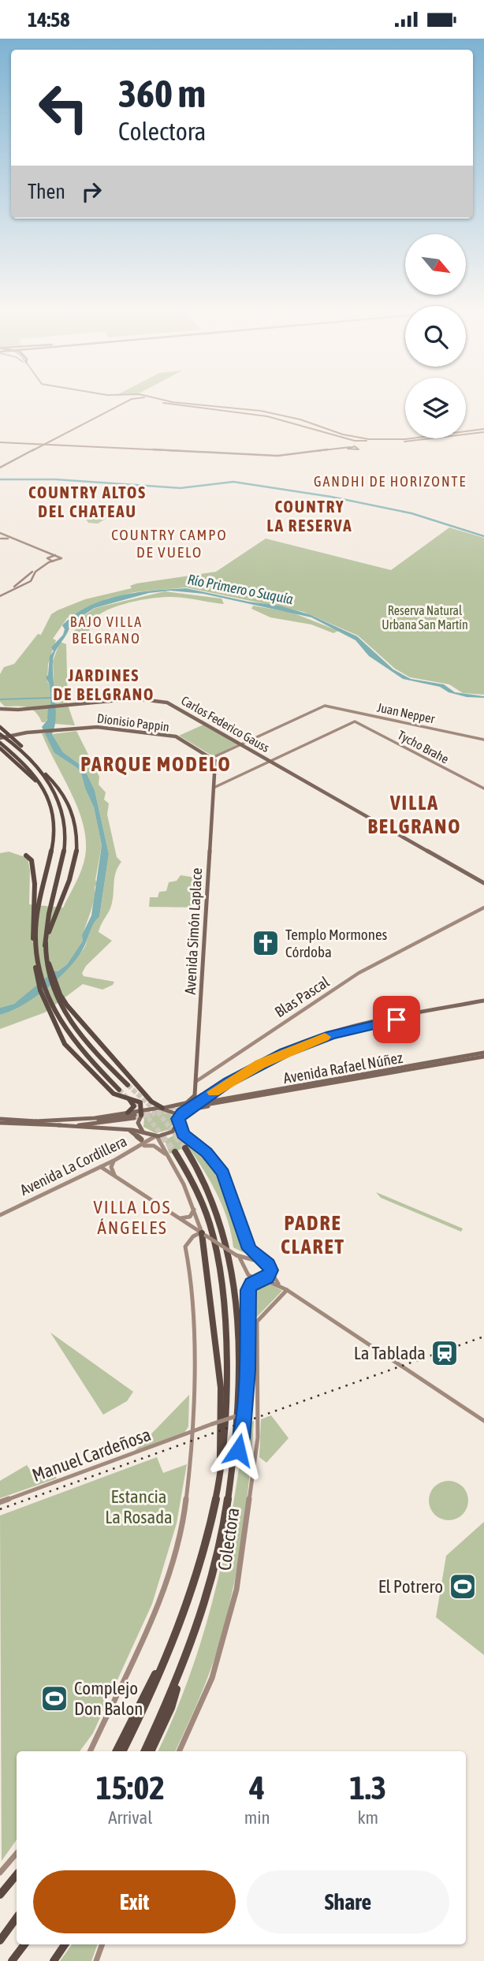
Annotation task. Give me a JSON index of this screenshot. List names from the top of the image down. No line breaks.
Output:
{"streets":{"main road":["Juan Nepper","Dionisio Pappin","Carlos Federico Gauss","Tycho Brahe","Avenida Simón Laplace","Blas Pascal","Avenida Rafael Núñez","Avenida La Cordillera","Manuel Cardeñosa","Colectora"]},"crossings":[["Juan Nepper","Carlos Federico Gauss"],["Dionisio Pappin","Avenida Simón Laplace"],["Carlos Federico Gauss","Tycho Brahe"],["Avenida Simón Laplace","Blas Pascal"],["Manuel Cardeñosa","Colectora"]],"districts":["GANDHI DE HORIZONTE","COUNTRY ALTOS DEL CHATEAU","COUNTRY LA RESERVA","COUNTRY CAMPO DE VUELO","BAJO VILLA BELGRANO","JARDINES DE BELGRANO","PARQUE MODELO","VILLA BELGRANO","VILLA LOS ÁNGELES","PADRE CLARET"],"water":["Río Primero o Suquía"],"parks":["Reserva Natural Urbana San Martín","Estancia La Rosada"],"places":{"church":["Templo Mormones Córdoba"],"station":["La Tablada"],"sports":["El Potrero","Complejo Don Balon"]},"north":"bottom right","page":{"status":"14:58","turn":["360 m","Colectora"],"then":"Then","eta":["15:02","Arrival","4","min","1.3","km"],"buttons":["Exit","Share"]}}
